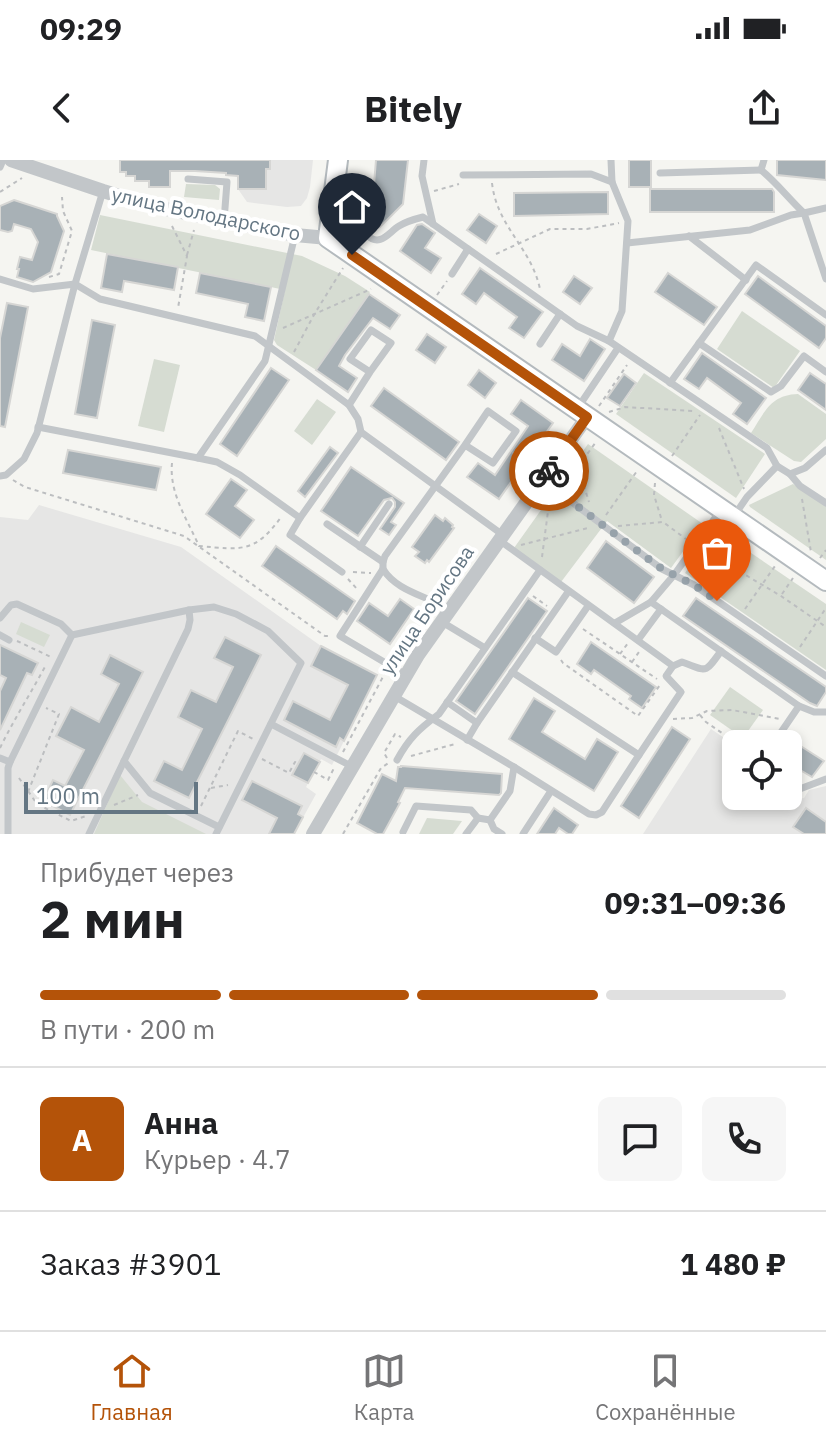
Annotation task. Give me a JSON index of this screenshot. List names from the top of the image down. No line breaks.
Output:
{"streets":{"main road":["улица Володарского"],"street":["улица Борисова"]},"crossings":[["улица Володарского","улица Борисова"]],"scale_bar":"100 m","page":{"status":"09:29","header":"Bitely","scale":"100 m","heading":["2 мин","Прибудет через","09:31–09:36"],"panel":["Анна","Курьер · 4.7","Заказ #3901","1 480 ₽"],"bar":"В пути · 200 m","round":"А","tabs":["Главная","Карта","Сохранённые"]}}
